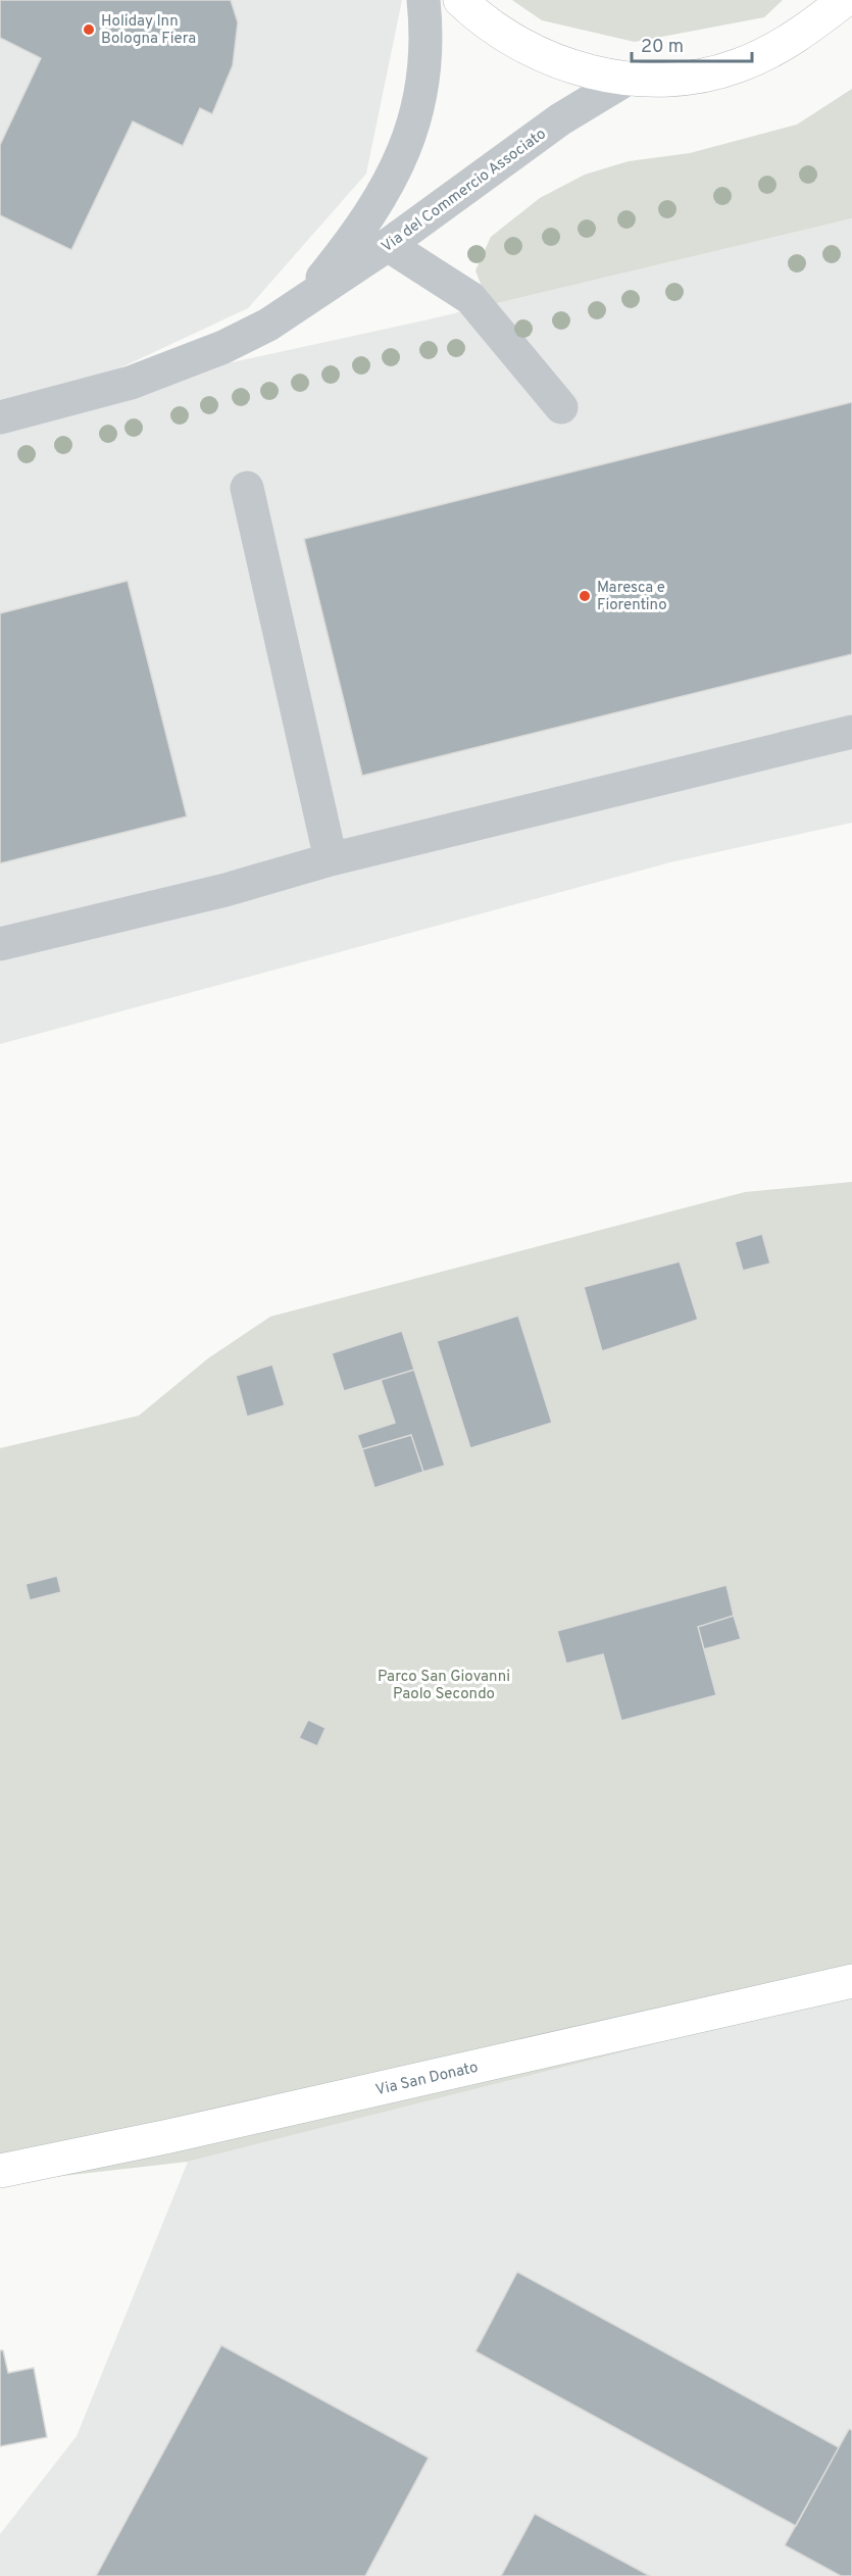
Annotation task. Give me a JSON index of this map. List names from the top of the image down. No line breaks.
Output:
{"streets":{"main road":["Via San Donato"],"street":["Via del Commercio Associato"]},"parks":["Parco San Giovanni Paolo Secondo"],"places":["Holiday Inn Bologna Fiera","Maresca e Fiorentino"],"scale_bar":"20 m"}
